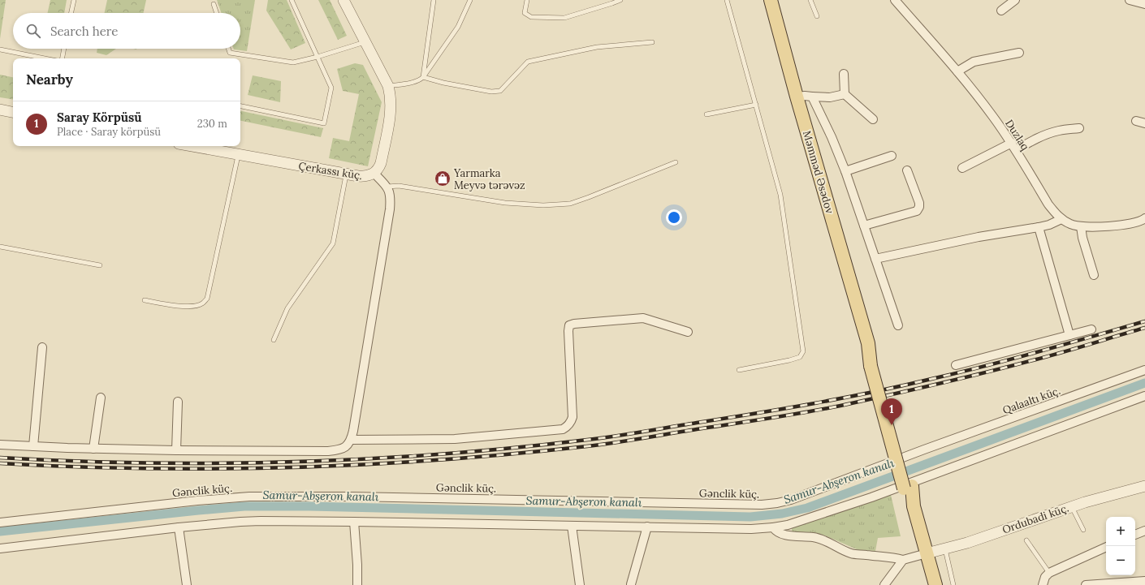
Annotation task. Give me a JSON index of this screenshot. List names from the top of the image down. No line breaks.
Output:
{"streets":{"main road":["Məmməd Əsədov"],"street":["Duzlaq","Çerkassı küç.","Qalaaltı küç.","Gənclik küç.","Ordubadi küç."]},"crossings":[["Məmməd Əsədov","Ordubadi küç."],["Qalaaltı küç.","Gənclik küç."]],"water":["Samur-Abşeron kanalı"],"places":{"shop":["Yarmarka Meyvә tәrәvәz"]},"page":{"search":"Search here","heading":"Nearby","list":[{"mark":"1","name":"Saray Körpüsü","note":"Place · Saray körpüsü","value":"230 m"}],"pins":"1","map_buttons":["+","−"]}}
